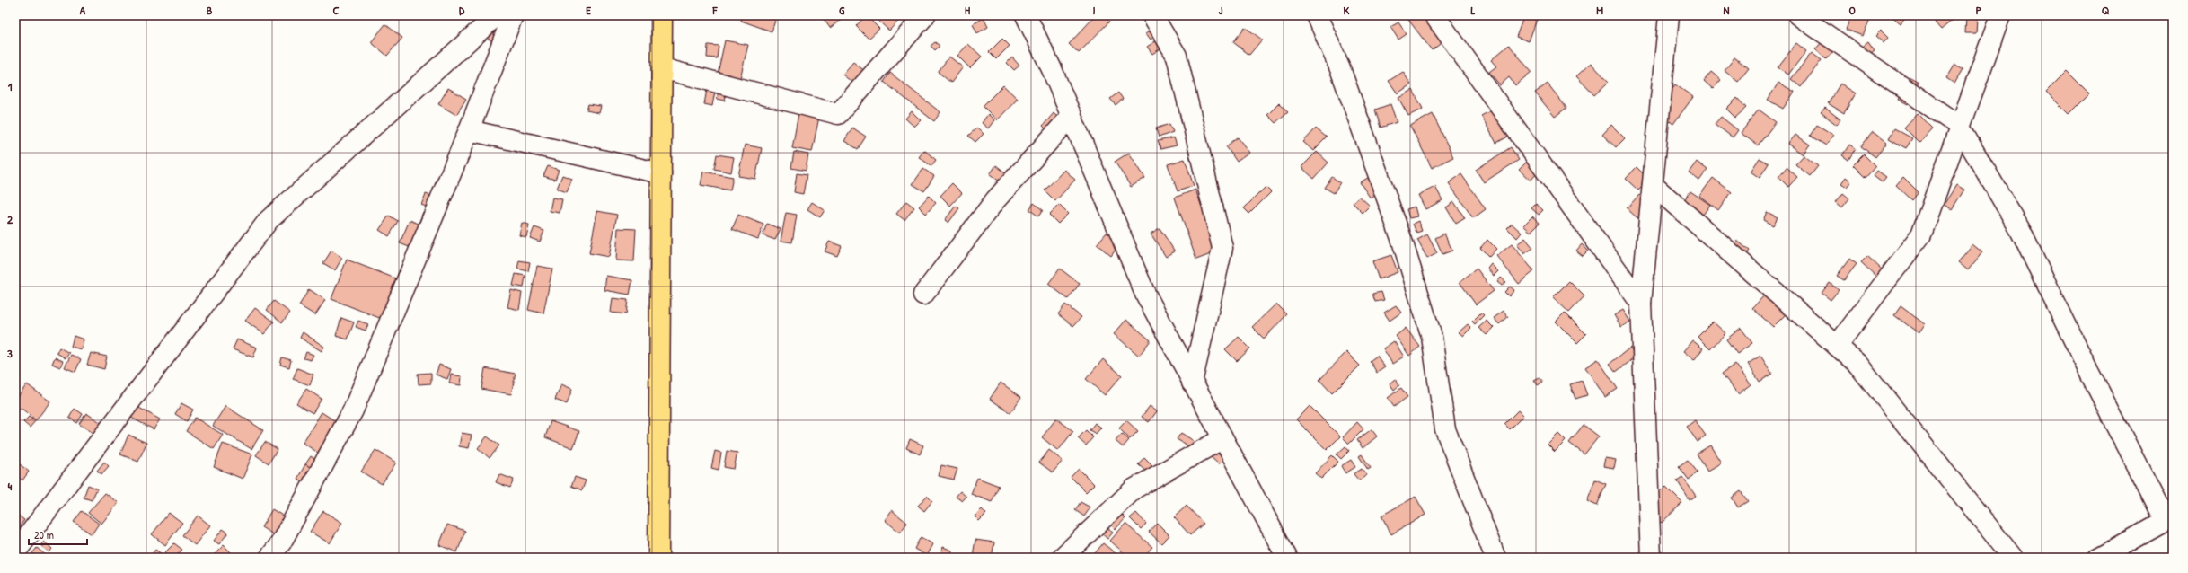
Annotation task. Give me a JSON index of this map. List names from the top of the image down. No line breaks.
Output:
{"scale_bar":"20 m","grid":{"columns":["A","B","C","D","E","F","G","H","I","J","K","L","M","N","O","P","Q"],"rows":["1","2","3","4"]}}
